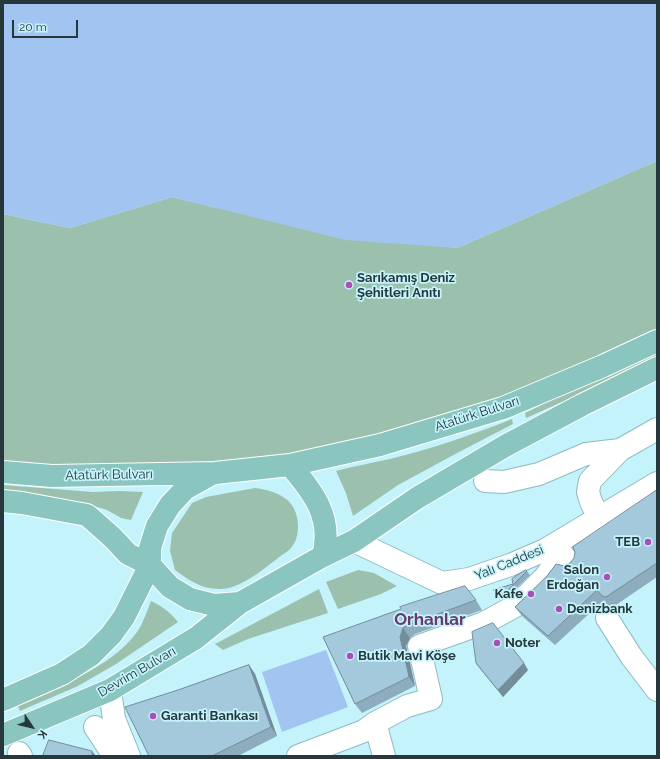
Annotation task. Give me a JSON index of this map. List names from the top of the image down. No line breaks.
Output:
{"streets":{"main road":["Atatürk Bulvarı","Devrim Bulvarı"],"street":["Yalı Caddesi"]},"districts":["Orhanlar"],"places":["Sarıkamış Deniz Şehitleri Anıtı","TEB","Salon Erdoğan","Kafe","Denizbank","Noter","Butik Mavi Köşe","Garanti Bankası"],"scale_bar":"20 m","north":"bottom right"}
